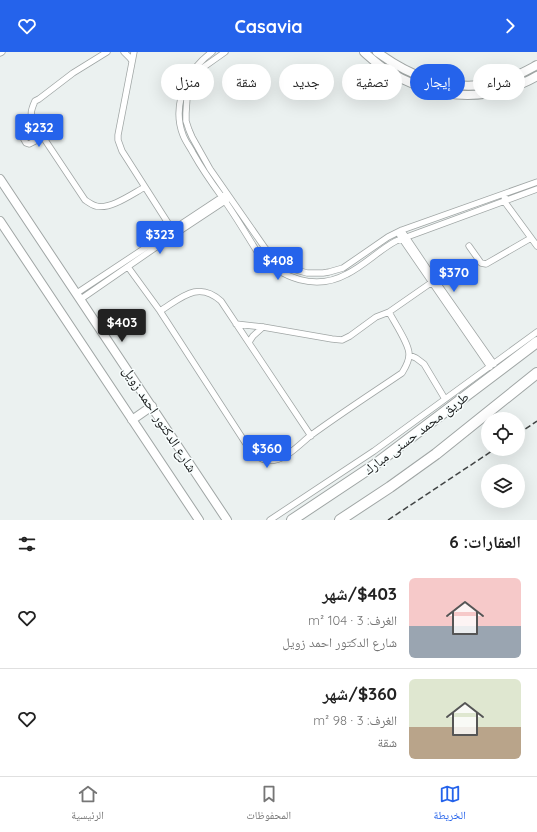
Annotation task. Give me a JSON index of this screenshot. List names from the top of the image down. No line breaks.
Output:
{"streets":{"highway":["طريق محمد حسنى مبارك"],"street":["شارع الدكتور احمد زويل"]},"page":{"header":"Casavia","chip":["شراء","إيجار","تصفية","جديد","شقة","منزل"],"price":["$232","$323","$408","$370","$403","$360"],"heading":"العقارات: 6","list":[{"name":"$403/شهر","note":"الغرف: 3 · 104 m² · شارع الدكتور احمد زويل"},{"name":"$360/شهر","note":"الغرف: 3 · 98 m² · شقة"}],"tabs":["الخريطة","المحفوظات","الرئيسية"]}}
